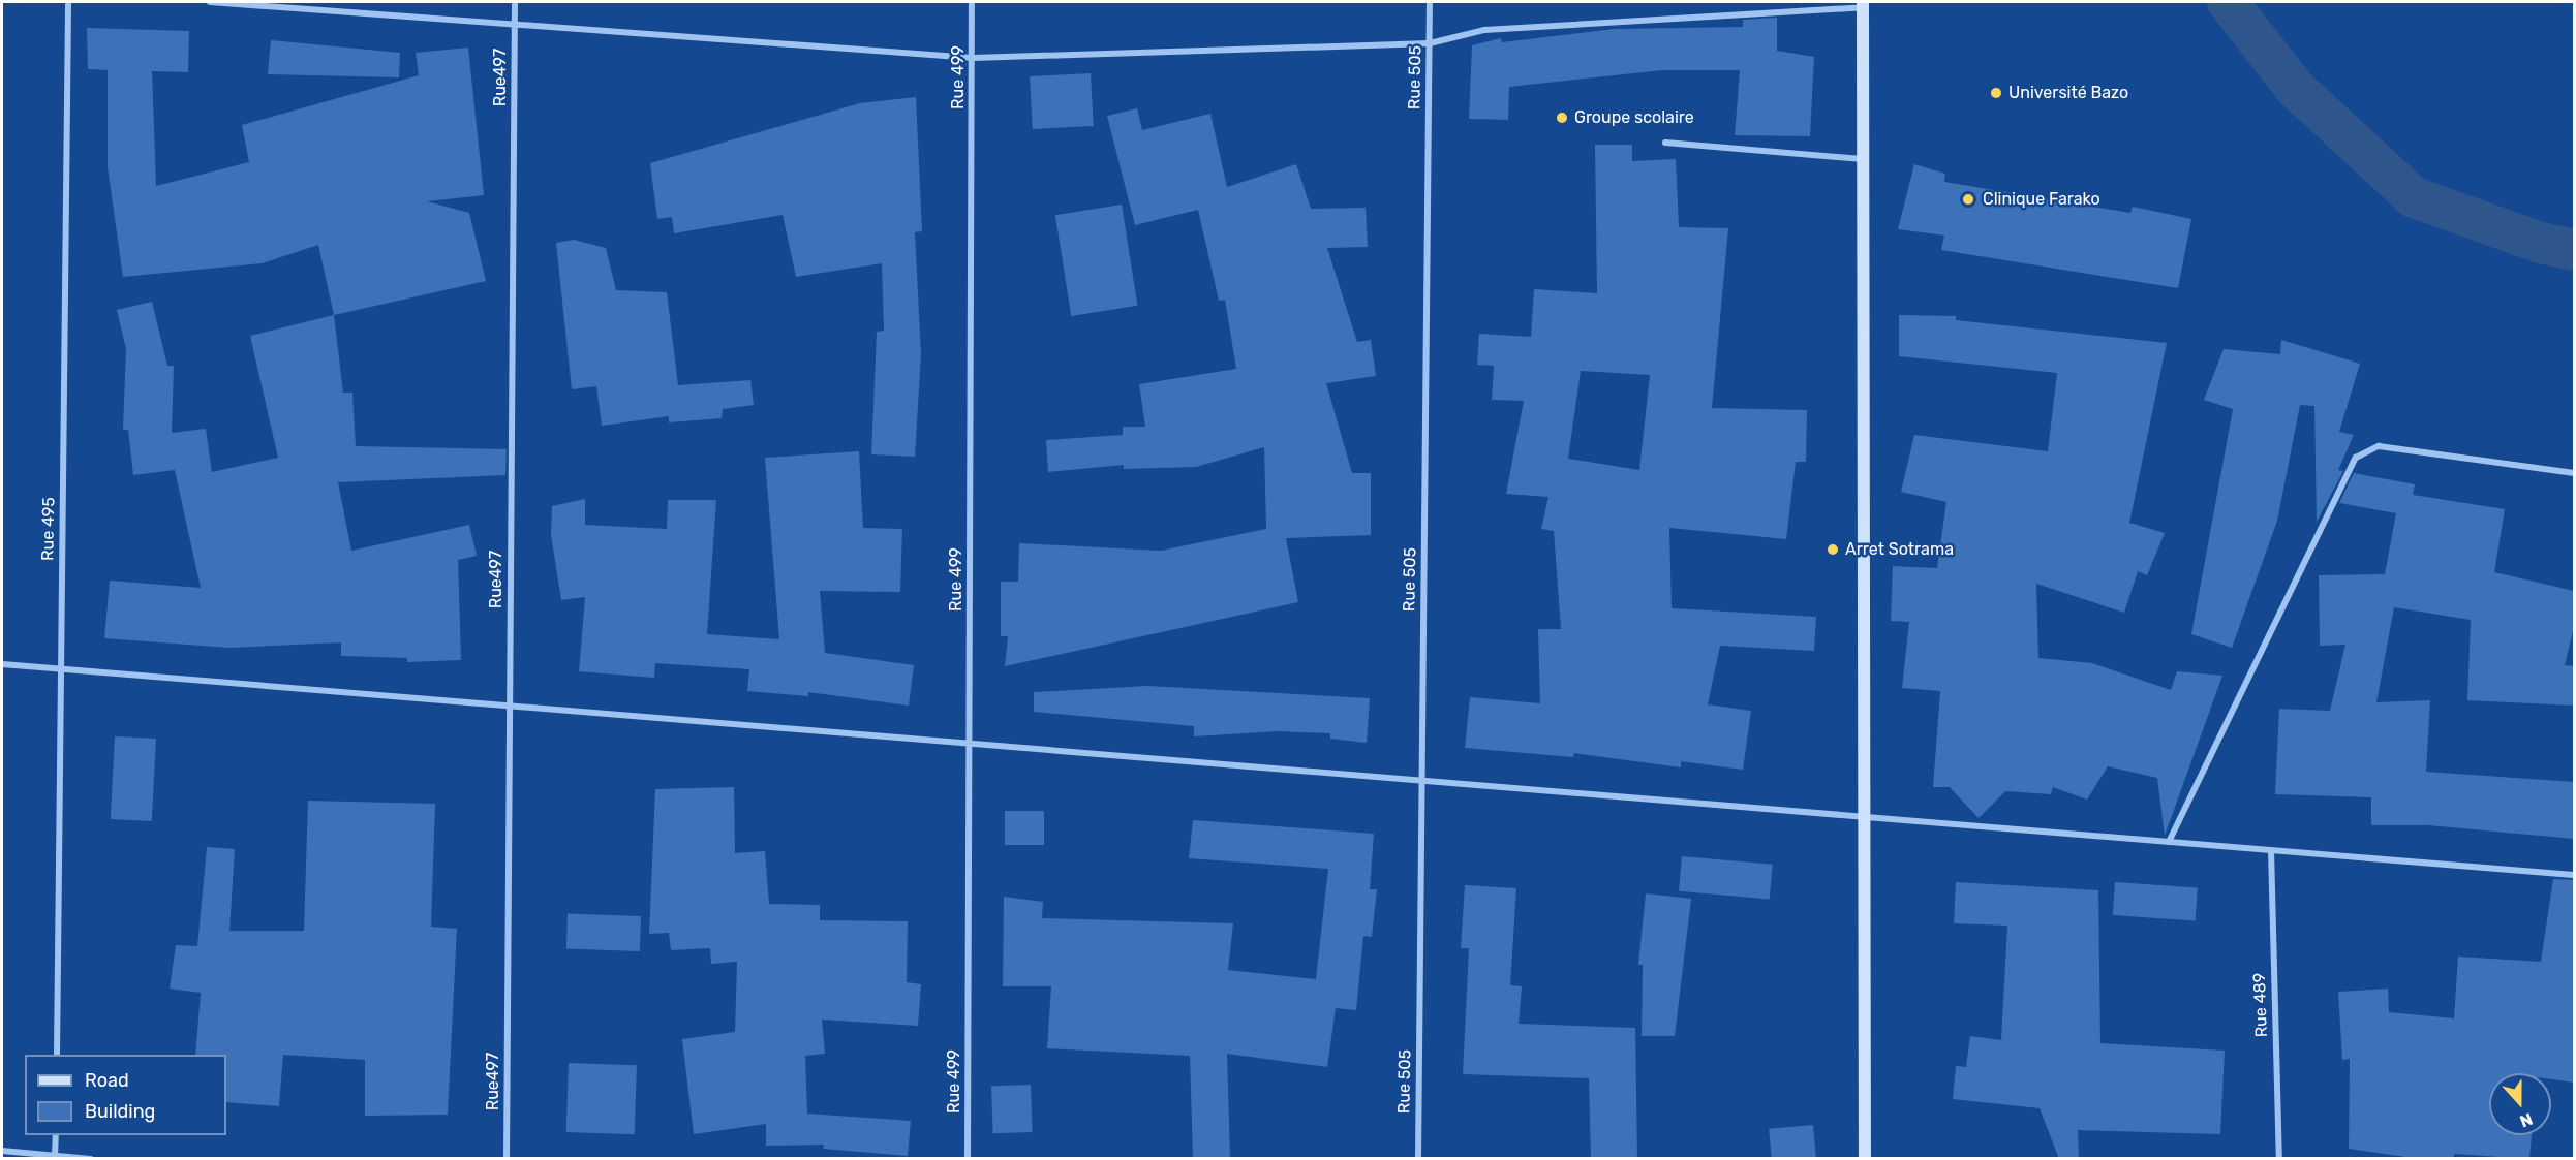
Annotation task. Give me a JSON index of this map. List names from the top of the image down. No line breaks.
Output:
{"streets":{"street":["Rue497","Rue 499","Rue 505","Rue 495","Rue 489"]},"places":["Université Bazo","Groupe scolaire","Clinique Farako","Arret Sotrama"],"legend":["Road","Building"],"north":"bottom"}
